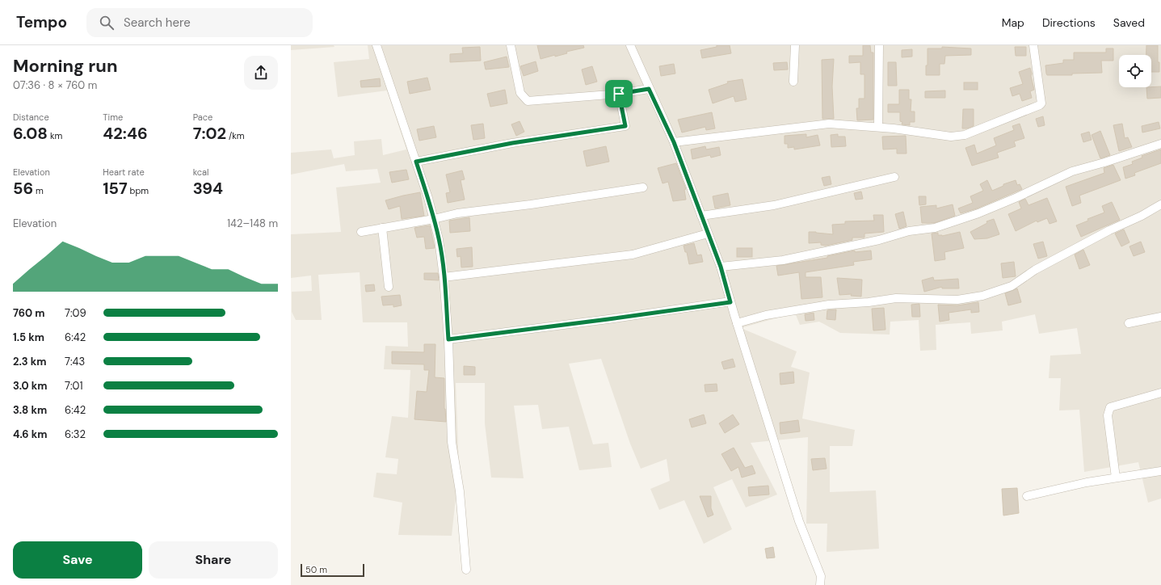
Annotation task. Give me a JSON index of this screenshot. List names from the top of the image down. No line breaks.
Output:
{"scale_bar":"50 m","page":{"header":"Tempo","search":"Search here","nav":["Map","Directions","Saved"],"heading":["Morning run","07:36 · 8 × 760 m"],"stats":[["Distance","6.08 km"],["Time","42:46"],["Pace","7:02 /km"],["Elevation","56 m"],["Heart rate","157 bpm"],["kcal","394"]],"chart":["Elevation","142–148 m"],"list":[{"name":"760 m","note":"7:09"},{"name":"1.5 km","note":"6:42"},{"name":"2.3 km","note":"7:43"},{"name":"3.0 km","note":"7:01"},{"name":"3.8 km","note":"6:42"},{"name":"4.6 km","note":"6:32"}],"buttons":["Save","Share"],"scale":"50 m"}}
